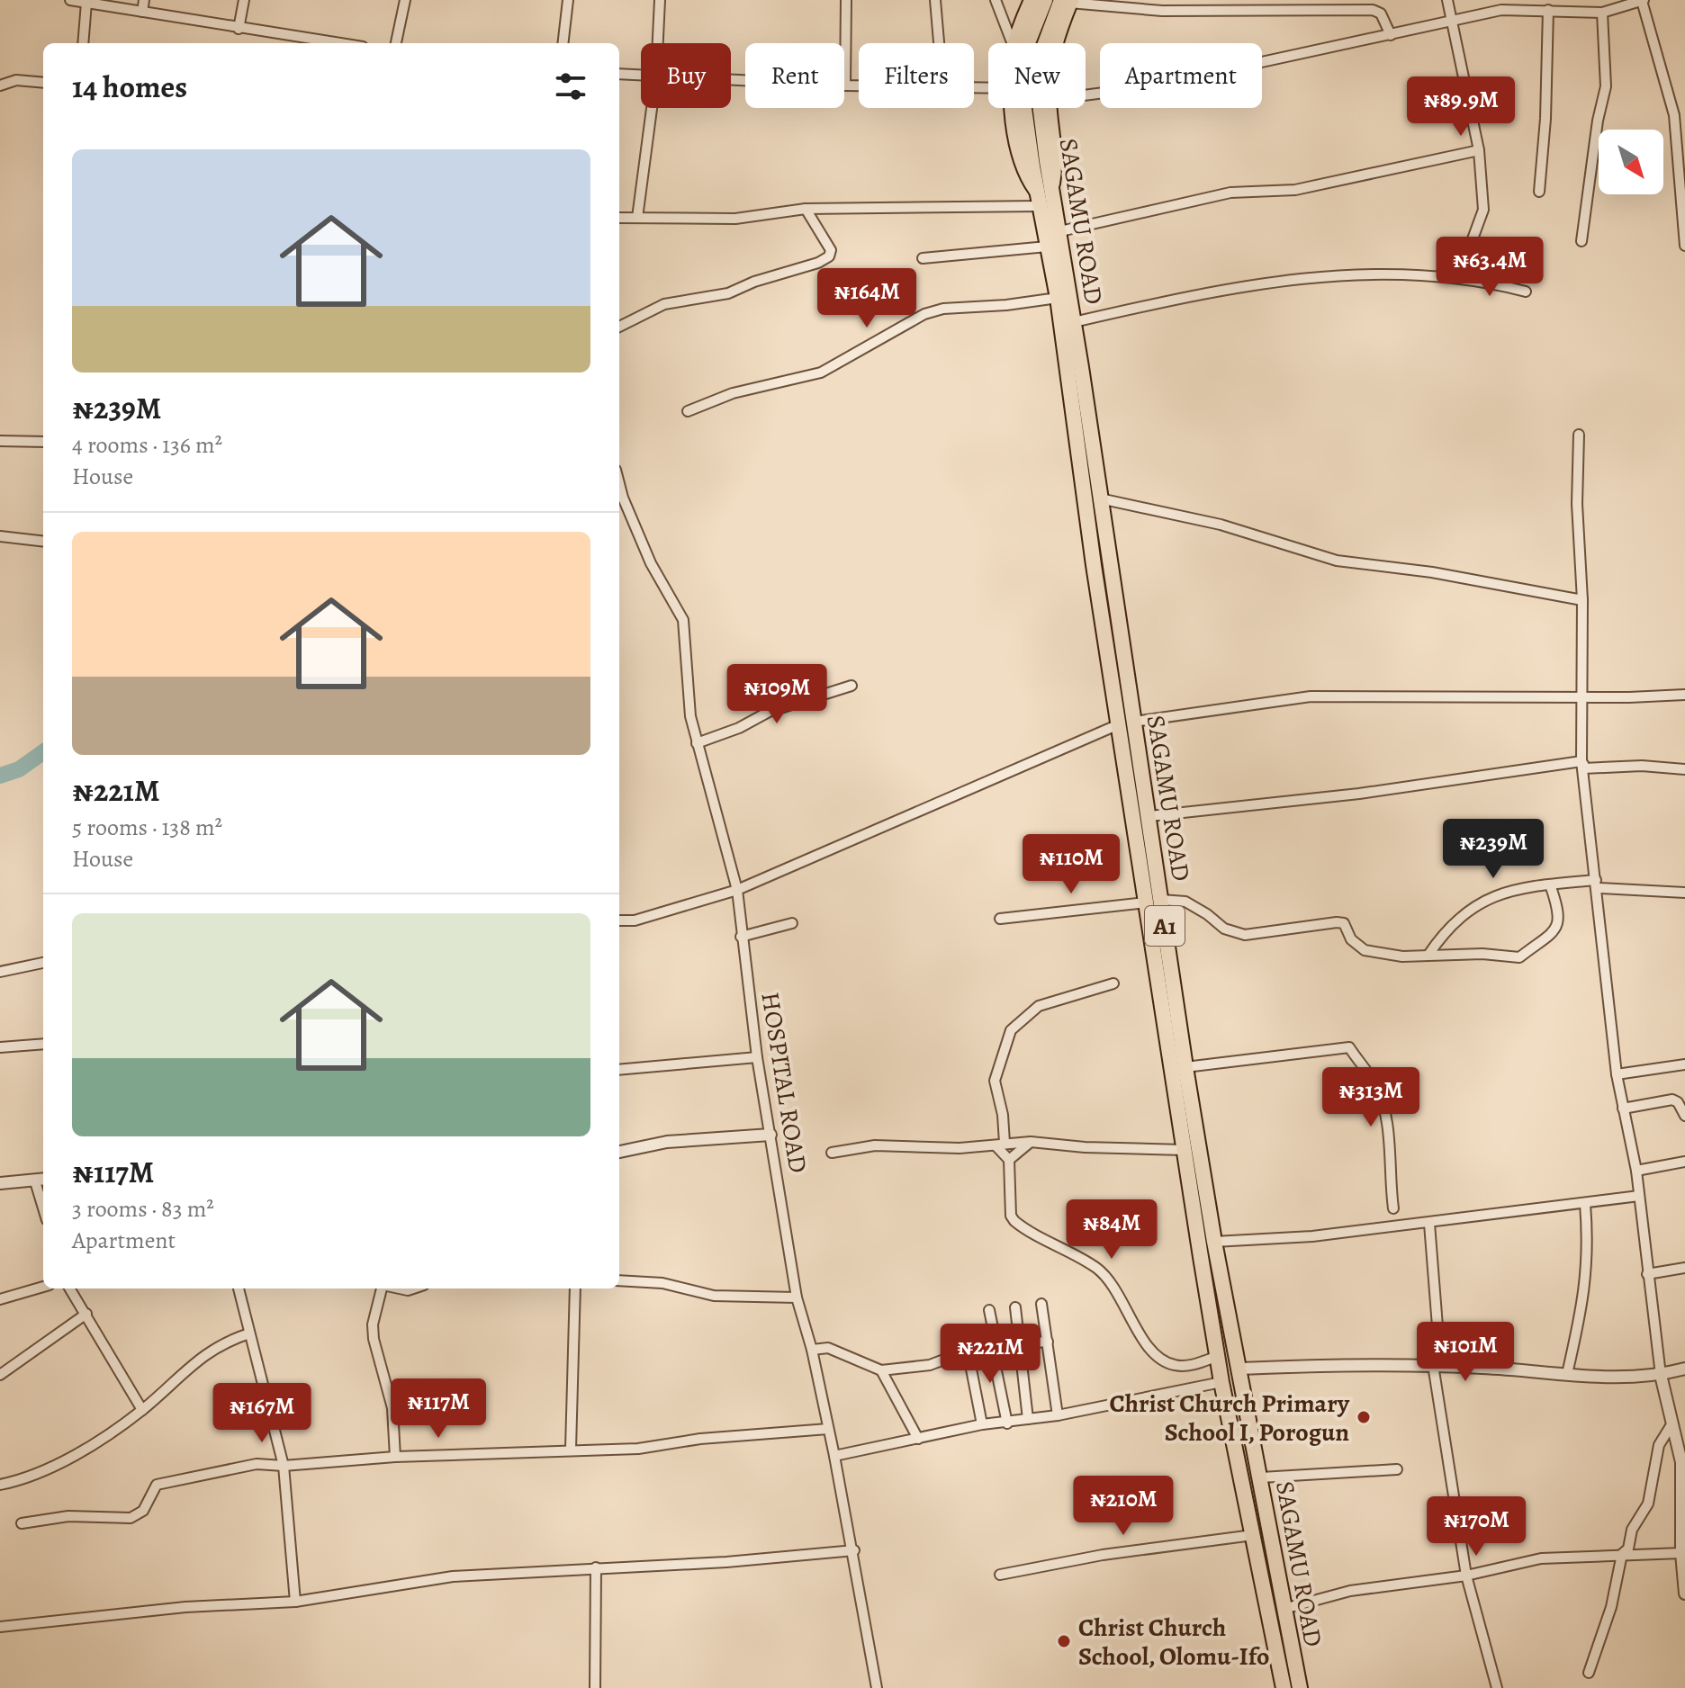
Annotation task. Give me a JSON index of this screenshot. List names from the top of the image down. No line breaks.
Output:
{"streets":{"main road":["SAGAMU ROAD","A1"],"street":["HOSPITAL ROAD"]},"places":["Christ Church Primary School I, Porogun","Christ Church School, Olomu-Ifo"],"north":"bottom right","page":{"chip":["Buy","Rent","Filters","New","Apartment"],"heading":"14 homes","price":["₦89.9M","₦63.4M","₦164M","₦109M","₦239M","₦110M","₦313M","₦84M","₦101M","₦221M","₦117M","₦167M","₦210M","₦170M"],"list":[{"name":"₦239M","note":"4 rooms · 136 m² · House"},{"name":"₦221M","note":"5 rooms · 138 m² · House"},{"name":"₦117M","note":"3 rooms · 83 m² · Apartment"}]}}
